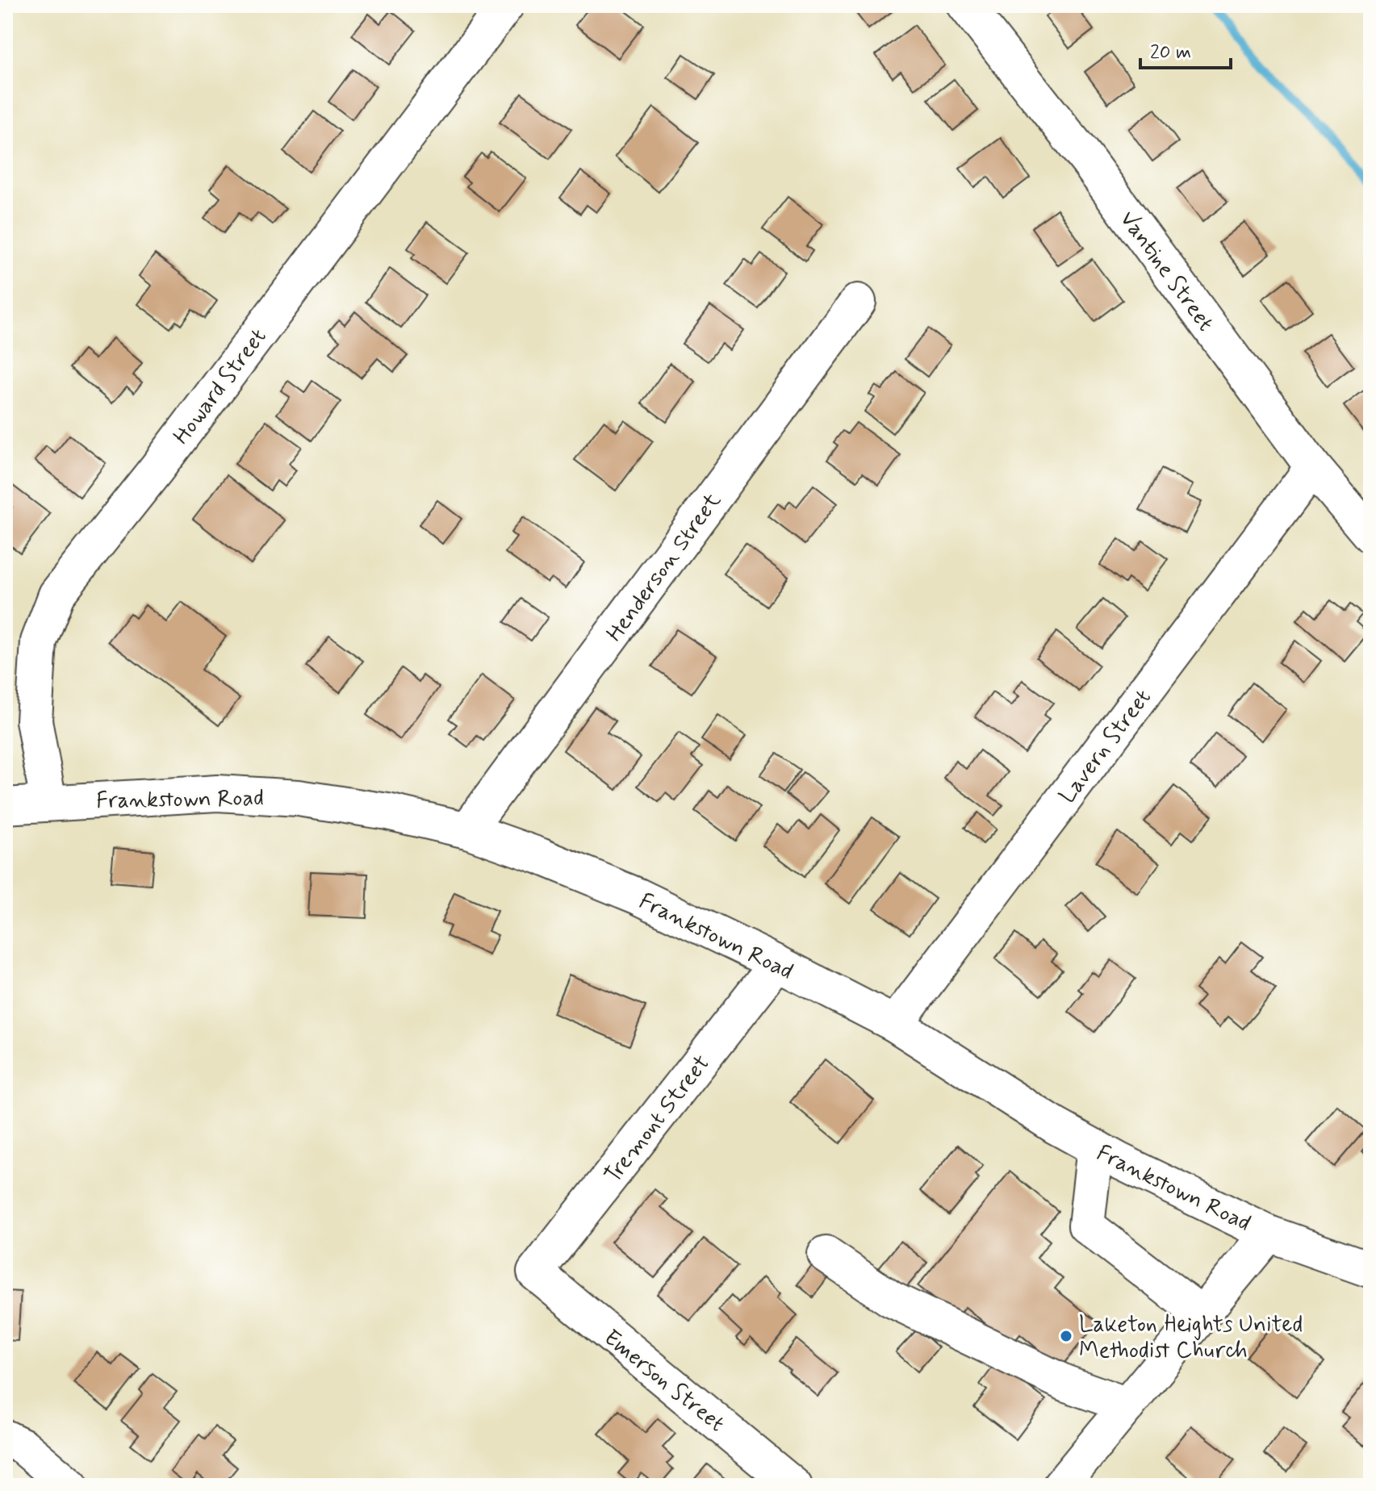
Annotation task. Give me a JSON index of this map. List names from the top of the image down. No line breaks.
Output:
{"streets":{"street":["Vantine Street","Howard Street","Henderson Street","Lavern Street","Frankstown Road","Tremont Street","Emerson Street"]},"crossings":[["Vantine Street","Lavern Street"],["Howard Street","Frankstown Road"],["Henderson Street","Frankstown Road"],["Lavern Street","Frankstown Road"],["Frankstown Road","Tremont Street"],["Tremont Street","Emerson Street"]],"places":["Laketon Heights United Methodist Church"],"scale_bar":"20 m"}
